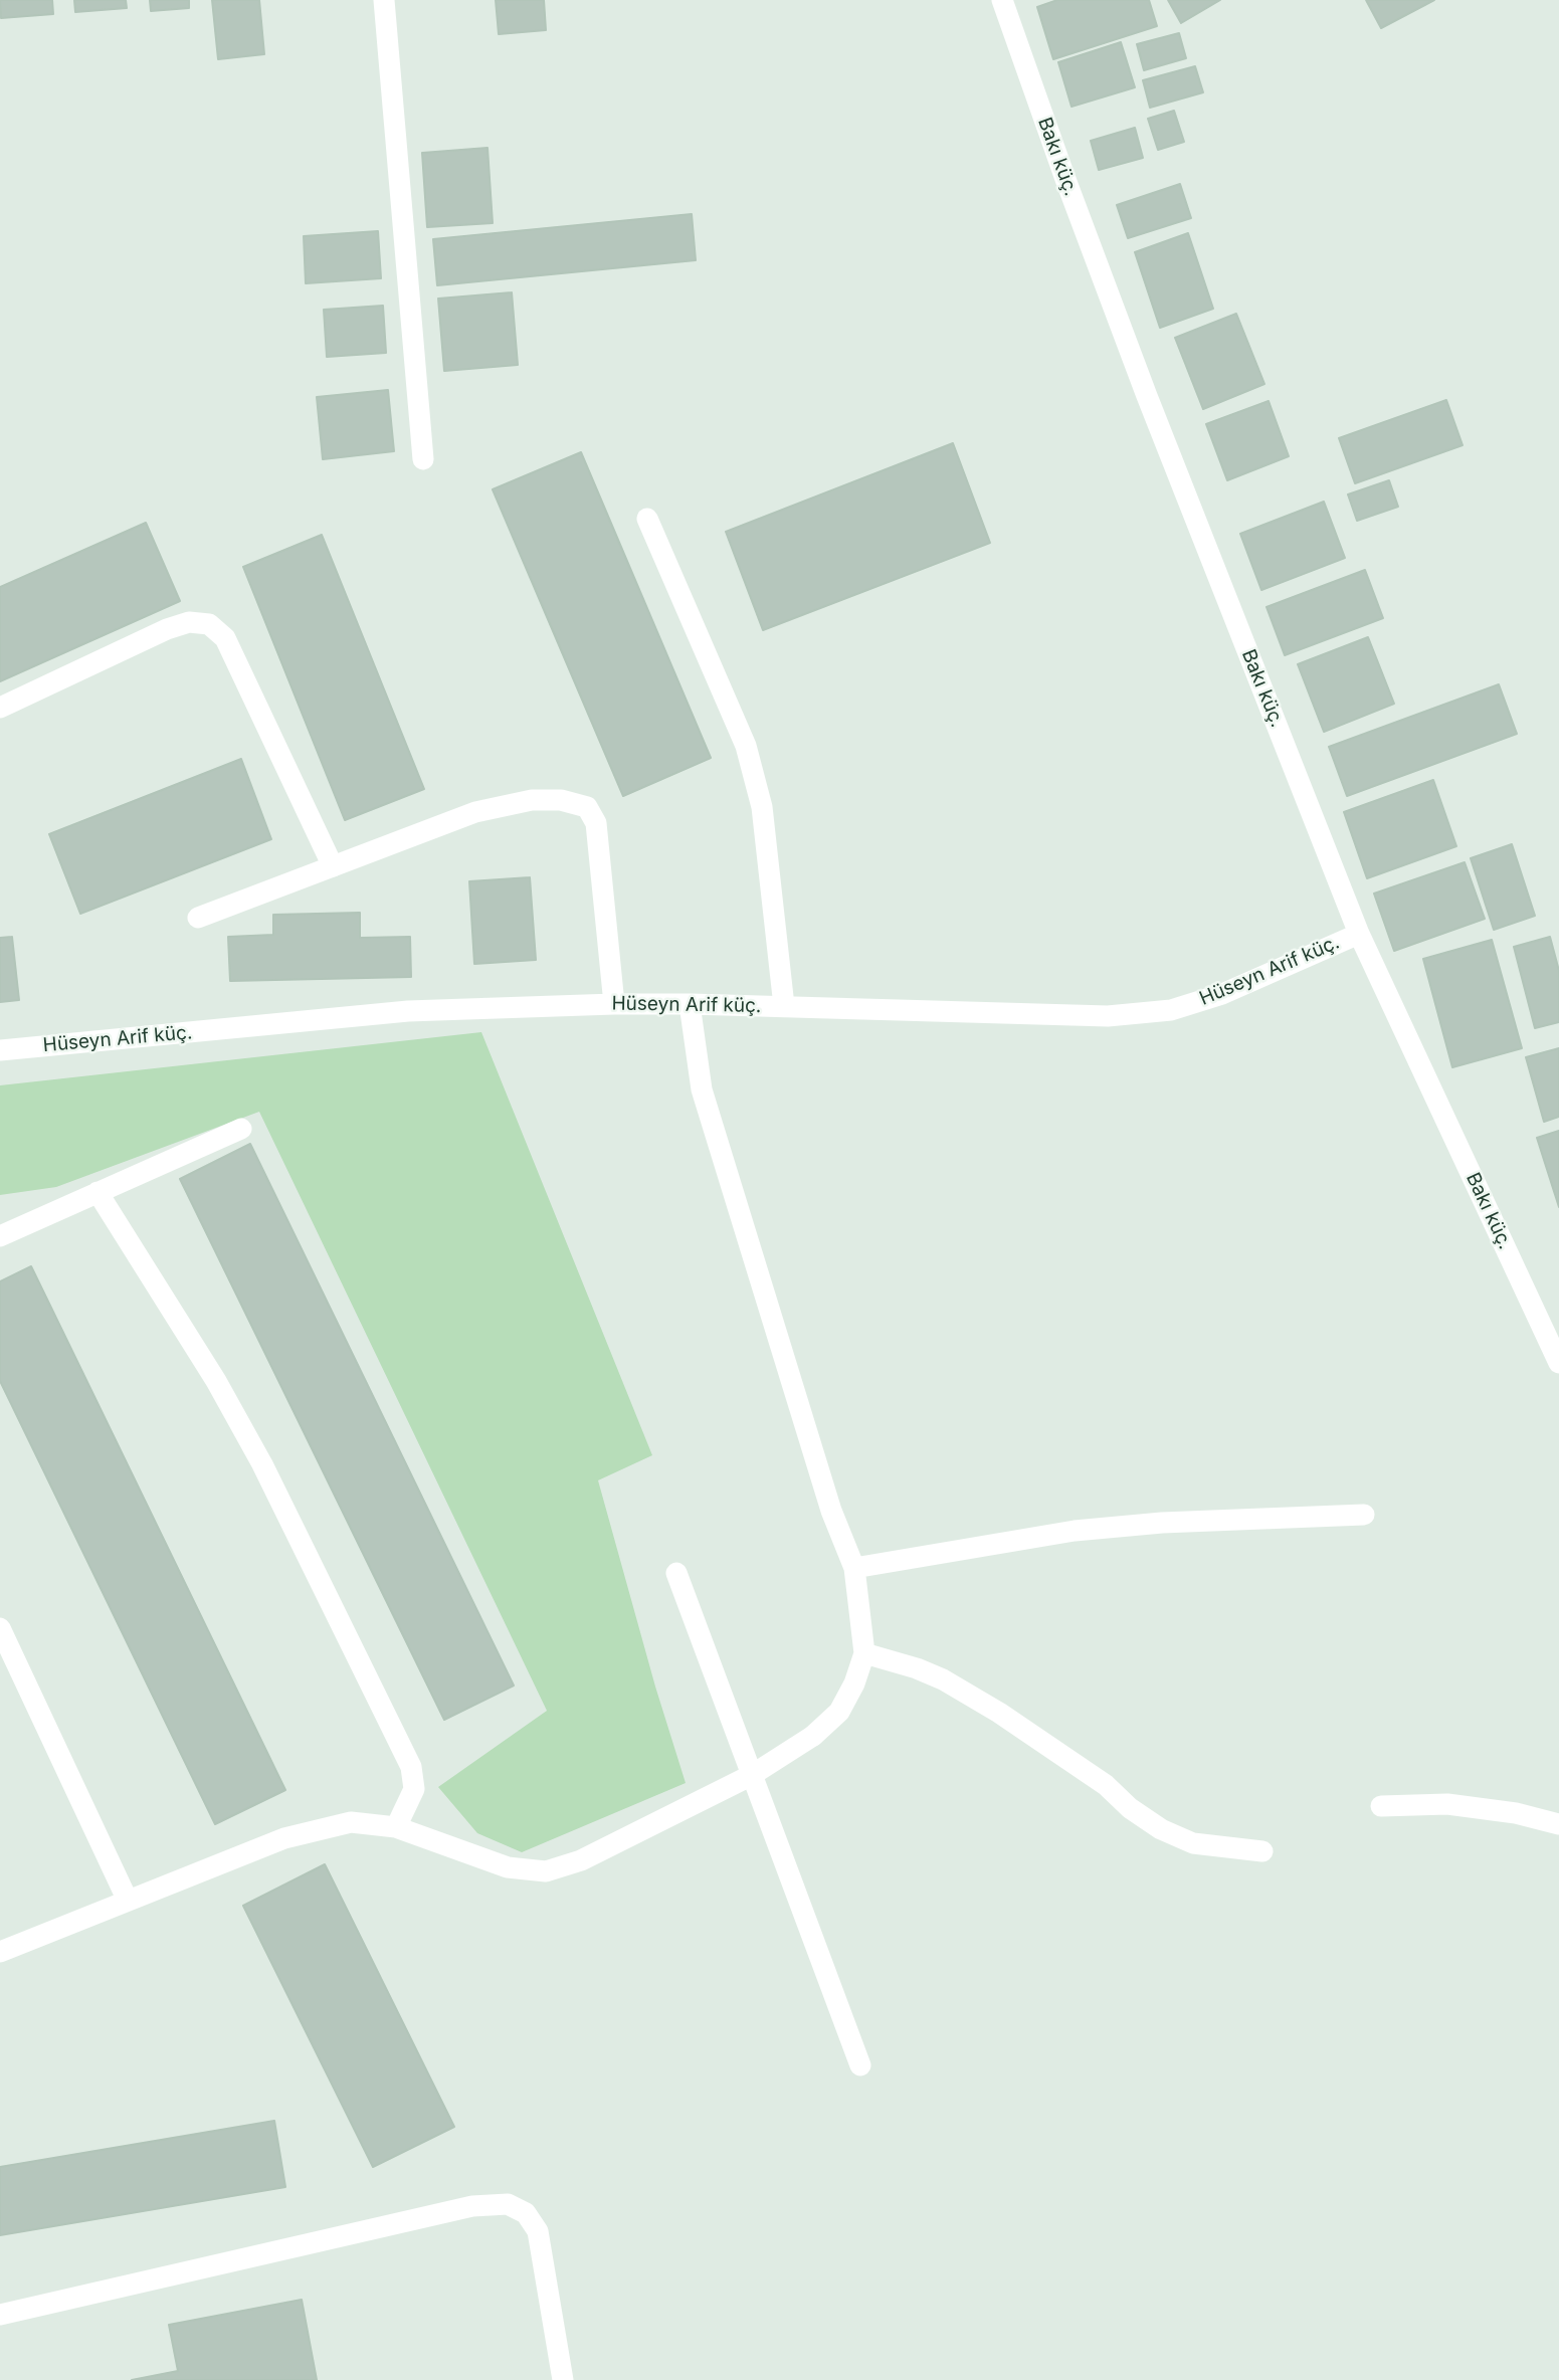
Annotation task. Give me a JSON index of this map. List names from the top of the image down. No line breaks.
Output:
{"streets":{"street":["Bakı küç.","Hüseyn Arif küç."]},"crossings":[["Bakı küç.","Hüseyn Arif küç."]]}
